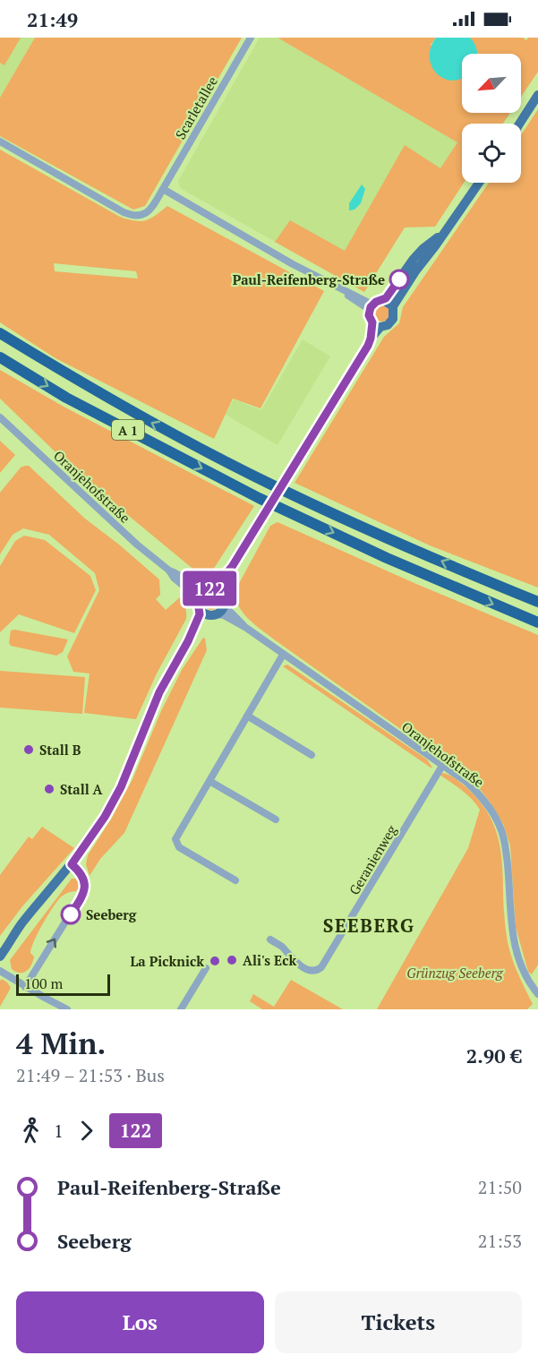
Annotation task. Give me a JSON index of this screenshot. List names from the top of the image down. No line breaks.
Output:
{"streets":{"highway":["A 1"],"street":["Scarletallee","Oranjehofstraße","Geranienweg"]},"crossings":[["Oranjehofstraße","Geranienweg"]],"districts":["SEEBERG"],"parks":["Grünzug Seeberg"],"places":["Paul-Reifenberg-Straße","Stall B","Stall A","Seeberg","Ali's Eck","La Picknick"],"lines":["bus line 122"],"scale_bar":"100 m","north":"bottom left","page":{"status":"21:49","on_map":"122","scale":"100 m","heading":["4 Min.","21:49 – 21:53 · Bus","2.90 €"],"legs":["1","122"],"list":[{"name":"Paul-Reifenberg-Straße","value":"21:50"},{"name":"Seeberg","value":"21:53"}],"buttons":["Los","Tickets"]}}
